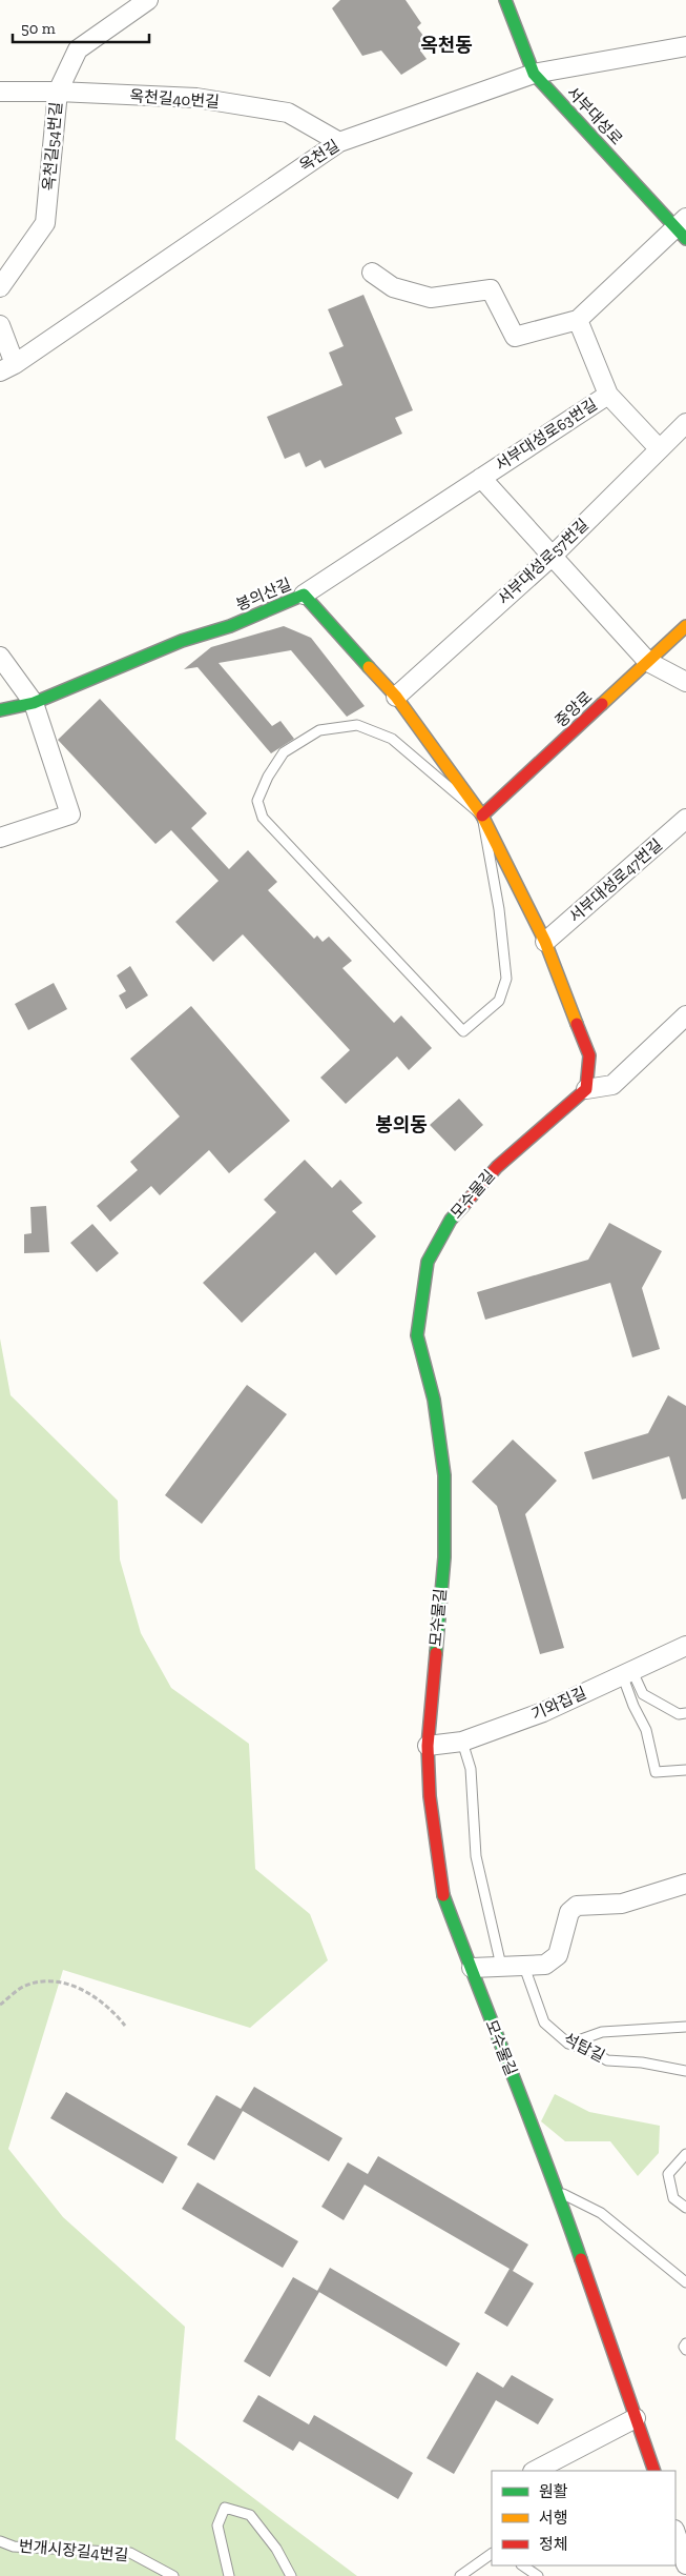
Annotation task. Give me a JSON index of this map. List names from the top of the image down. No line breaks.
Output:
{"streets":{"street":["옥천길40번길","서부대성로","옥천길54번길","옥천길","서부대성로63번길","서부대성로57번길","봉의산길","중앙로","서부대성로47번길","모수물길","기와집길"],"lane":["석탑길","번개시장길4번길"]},"crossings":[["옥천길40번길","옥천길54번길"],["옥천길40번길","옥천길"],["서부대성로","옥천길"],["서부대성로63번길","봉의산길"],["서부대성로57번길","봉의산길"],["봉의산길","중앙로"],["모수물길","기와집길"]],"districts":["옥천동","봉의동"],"legend":["원활","서행","정체"],"scale_bar":"50 m"}
